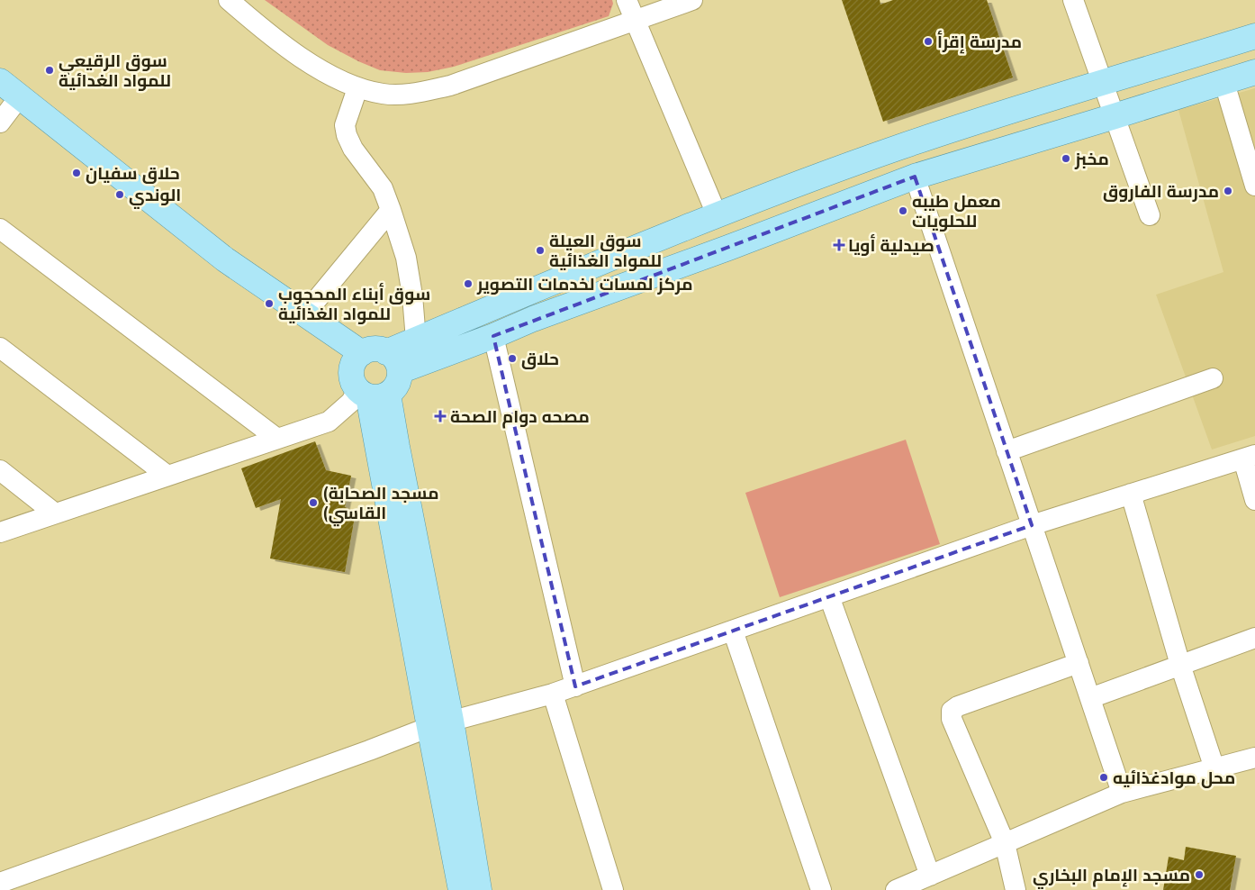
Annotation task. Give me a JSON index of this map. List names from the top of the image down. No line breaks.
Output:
{"places":{"other":["مدرسة إقرأ","سوق الرقيعي للمواد الغدائية","مخبز","حلاق سفيان","مدرسة الفاروق","الوندي","معمل طيبه للحلويات","سوق العيلة للمواد الغذائية","مركز لمسات لخدمات التصوير","سوق أبناء المحجوب للمواد الغذائية","حلاق","(مسجد الصحابة (القاسي","محل موادغذائيه","مسجد الإمام البخاري"],"health":["صيدلية أويا","مصحه دوام الصحة"]}}
